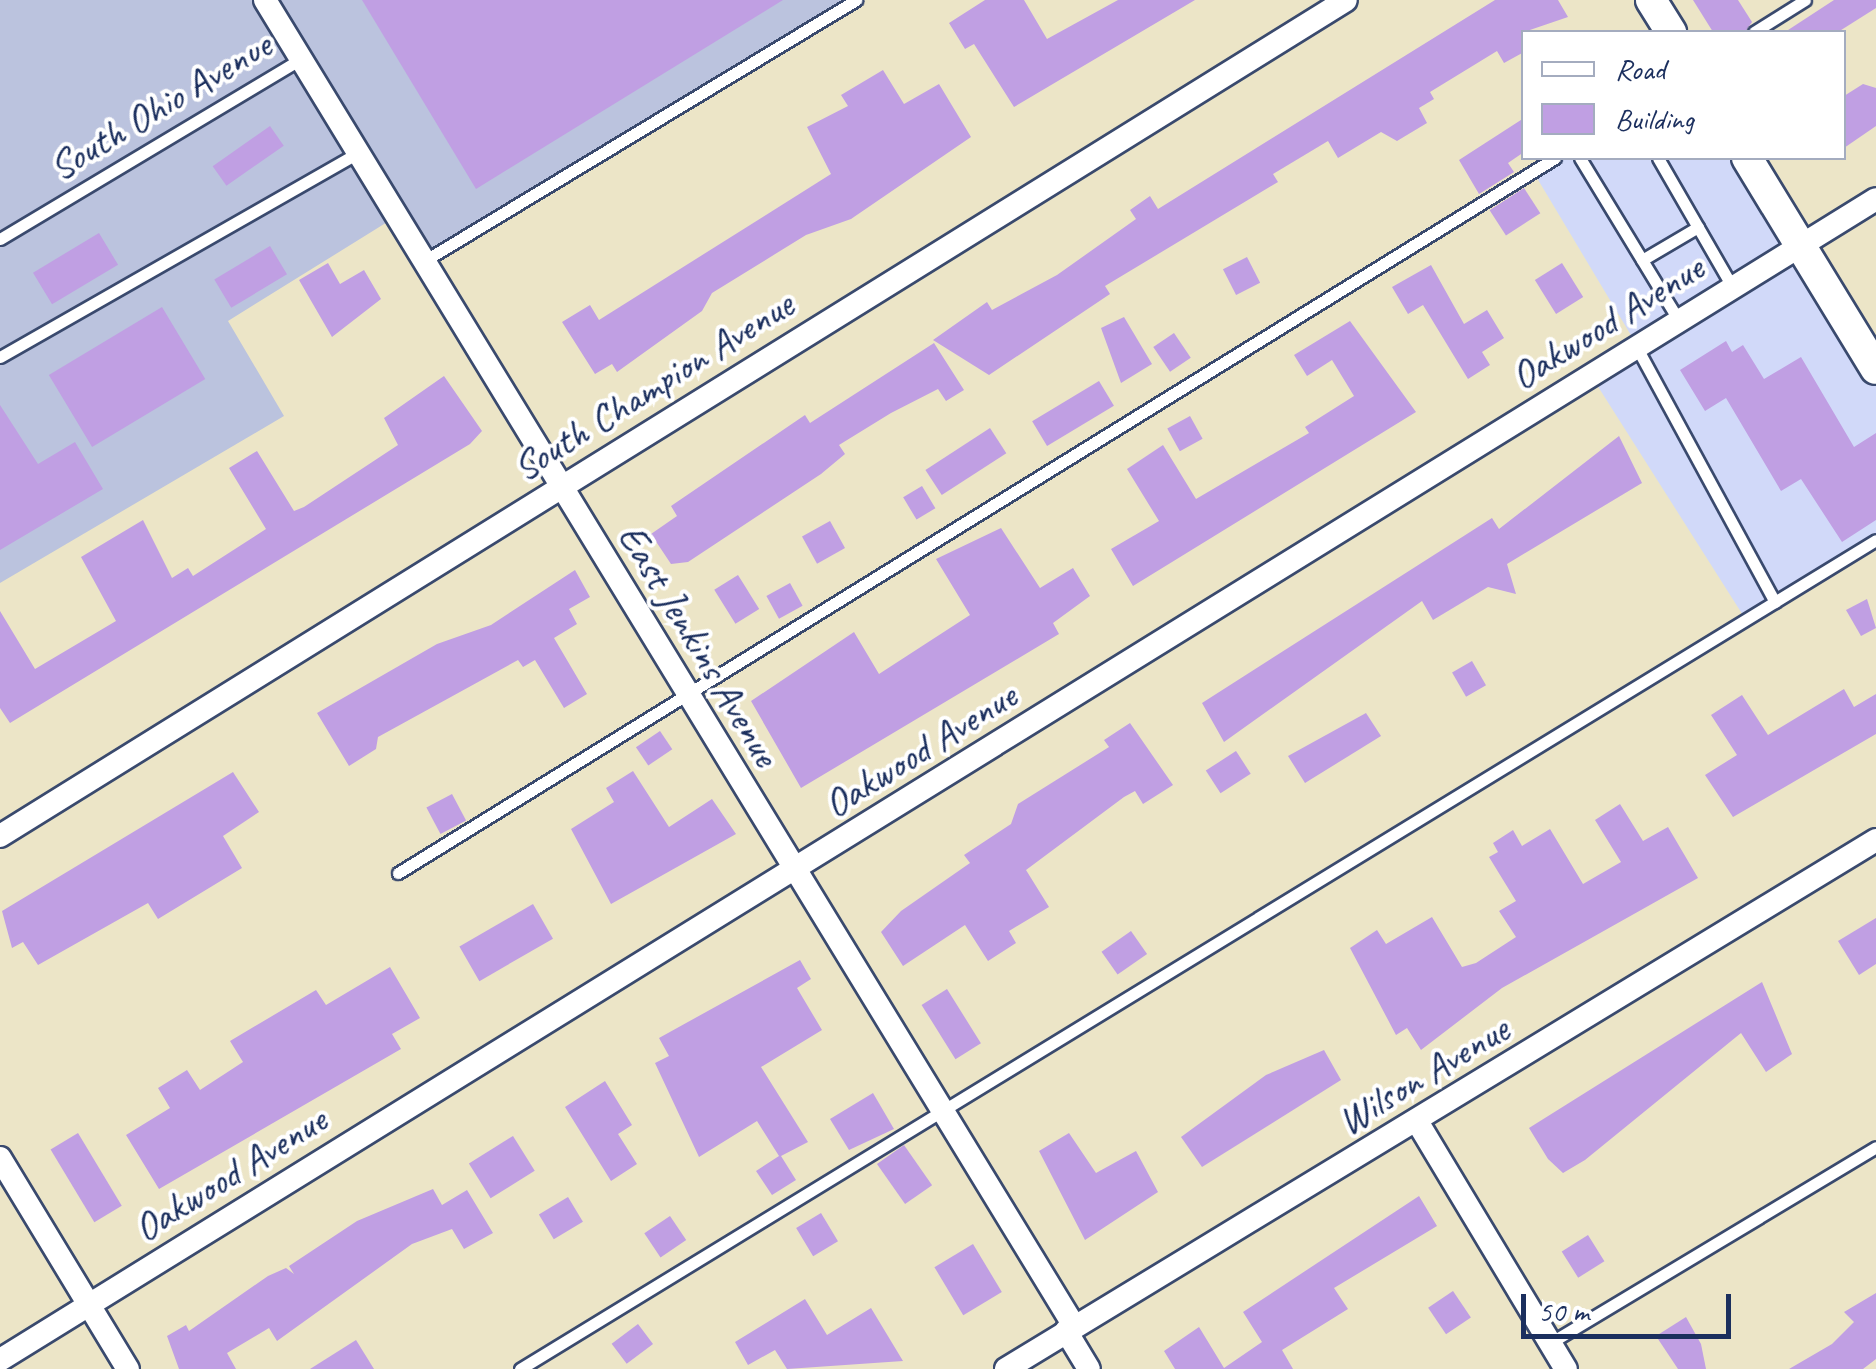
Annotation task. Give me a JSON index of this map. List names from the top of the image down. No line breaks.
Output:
{"streets":{"street":["Oakwood Avenue","South Champion Avenue","East Jenkins Avenue","Wilson Avenue"],"lane":["South Ohio Avenue"]},"crossings":[["South Ohio Avenue","East Jenkins Avenue"],["Oakwood Avenue","East Jenkins Avenue"],["South Champion Avenue","East Jenkins Avenue"],["East Jenkins Avenue","Wilson Avenue"]],"legend":["Road","Building"],"scale_bar":"50 m"}
